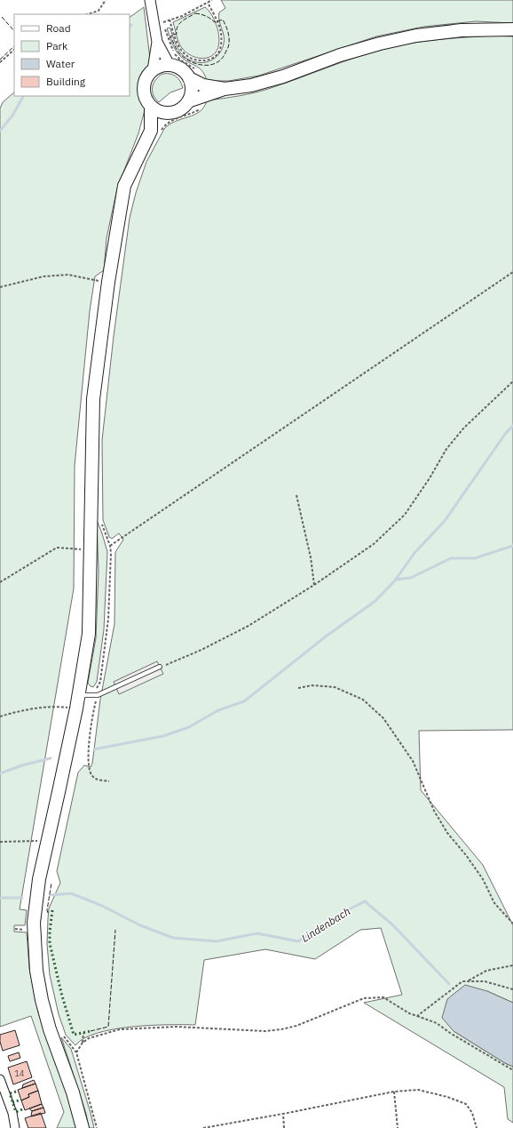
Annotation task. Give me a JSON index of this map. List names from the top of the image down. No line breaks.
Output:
{"water":["Lindenbach"],"house_numbers":["14"],"legend":["Road","Park","Water","Building"]}
